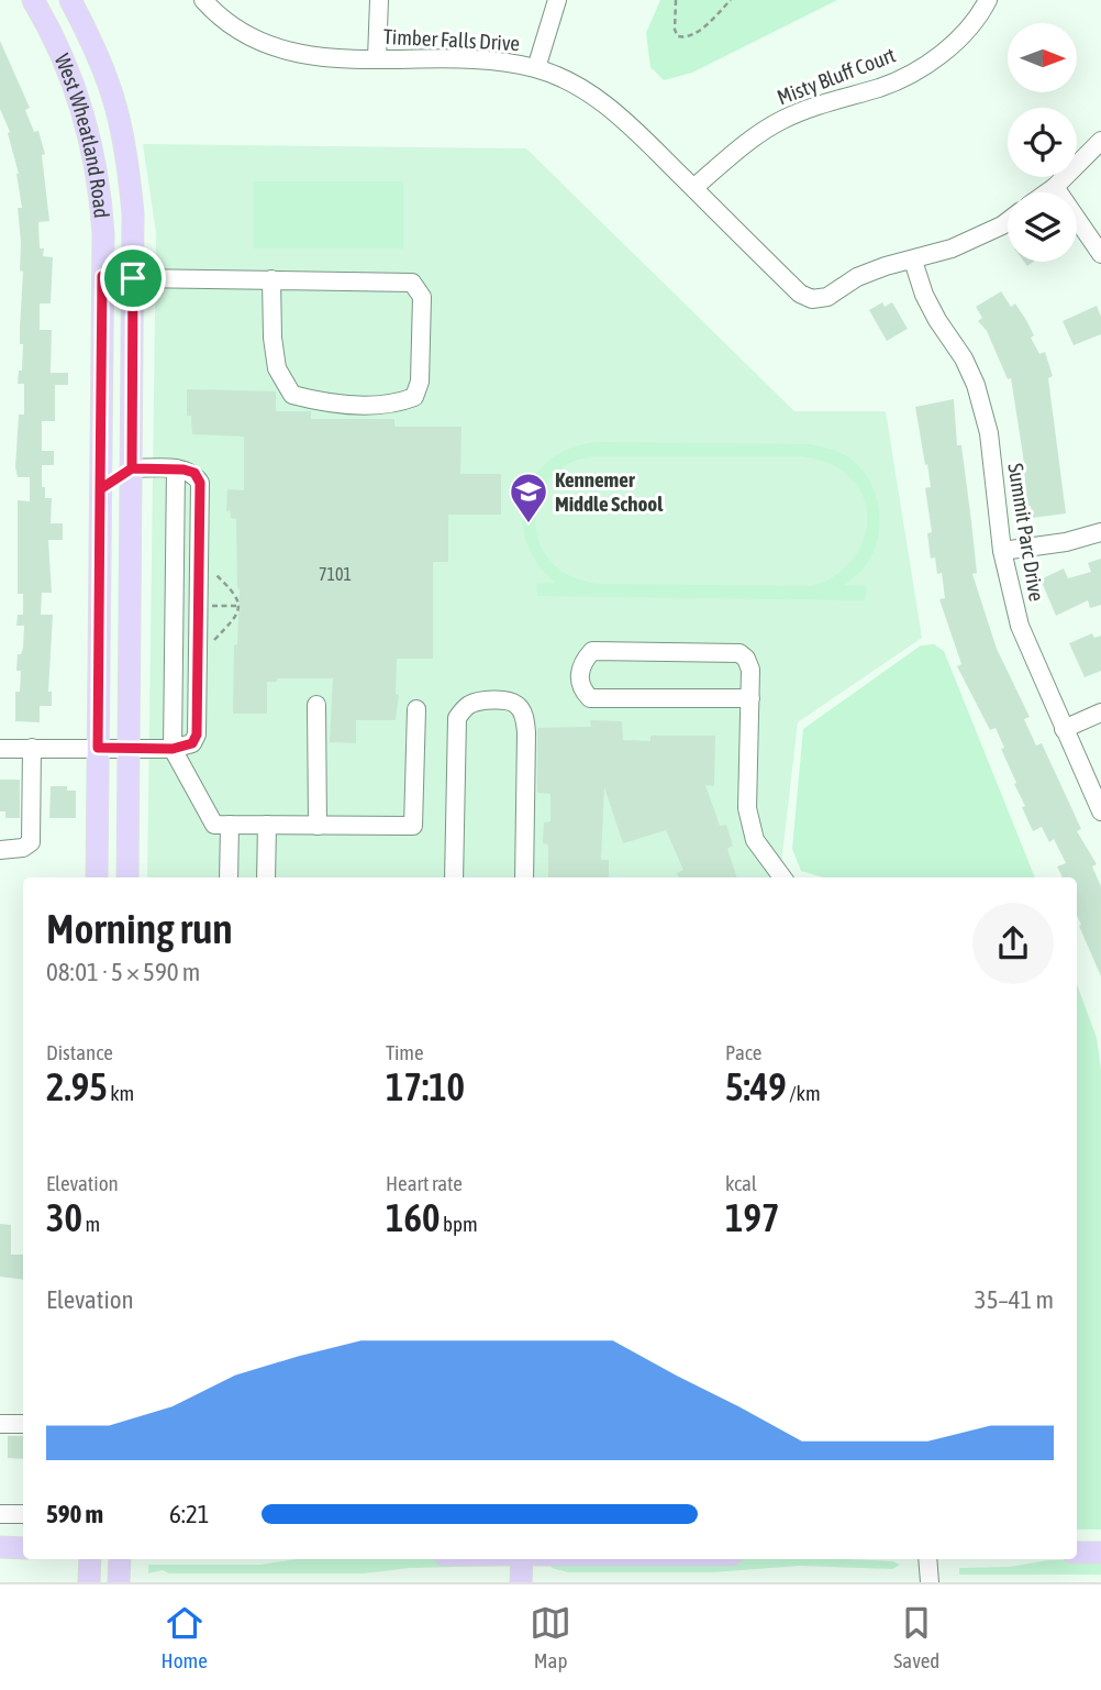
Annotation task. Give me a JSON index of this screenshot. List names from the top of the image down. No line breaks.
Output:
{"streets":{"main road":["West Wheatland Road"],"street":["Timber Falls Drive","Misty Bluff Court","Summit Parc Drive"]},"crossings":[["Timber Falls Drive","Misty Bluff Court"],["Timber Falls Drive","Summit Parc Drive"]],"places":{"school or university":["Kennemer Middle School"]},"house_numbers":["7101"],"north":"right","page":{"heading":["Morning run","08:01 · 5 × 590 m"],"stats":[["Distance","2.95 km"],["Time","17:10"],["Pace","5:49 /km"],["Elevation","30 m"],["Heart rate","160 bpm"],["kcal","197"]],"chart":["Elevation","35–41 m"],"list":[{"name":"590 m","note":"6:21"}],"tabs":["Home","Map","Saved"]}}
